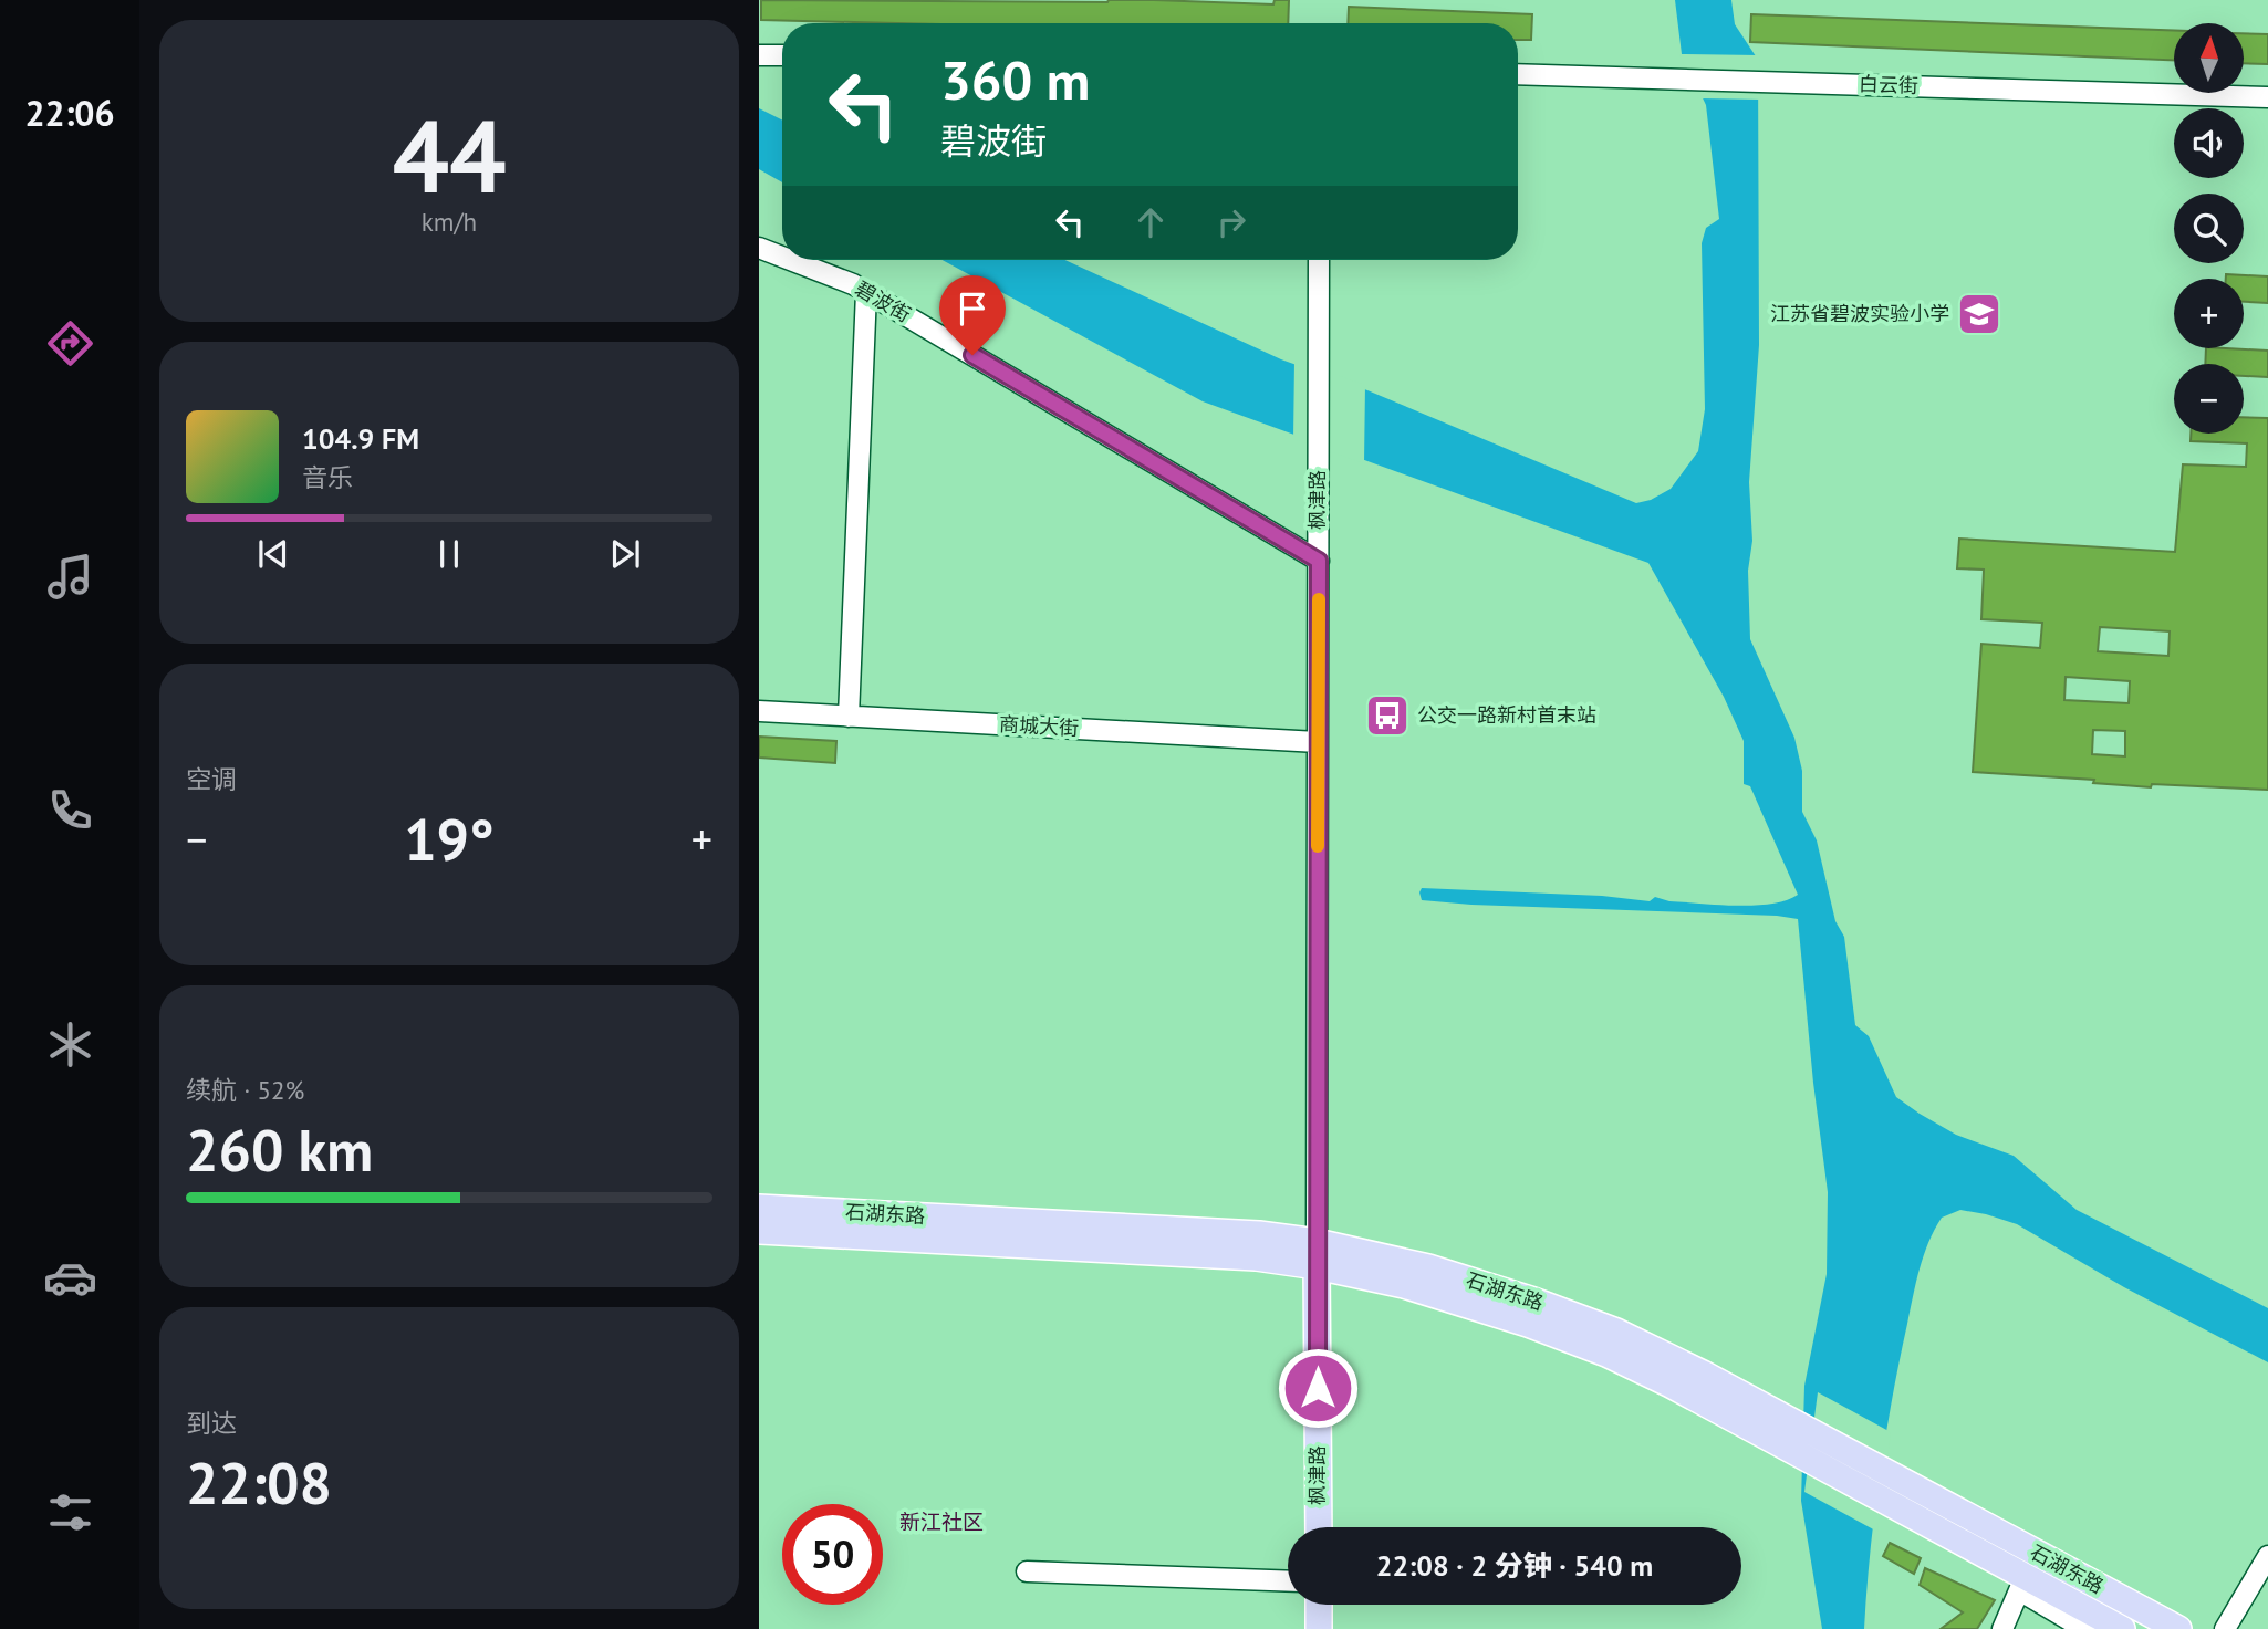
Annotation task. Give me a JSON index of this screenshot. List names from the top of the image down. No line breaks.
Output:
{"streets":{"main road":["枫津路","石湖东路"],"street":["白云街","碧波街","商城大街"]},"crossings":[["碧波街","枫津路"],["枫津路","商城大街"],["枫津路","石湖东路"]],"districts":["新江社区"],"places":{"school or university":["江苏省碧波实验小学"],"bus stop":["公交一路新村首末站"]},"north":"top","page":{"tabs":"22:06","tile":[["44","km/h"],"空调",["续航 · 52%","260 km"],["到达","22:08"]],"map_buttons":["+","−"],"turn":["360 m","碧波街"],"song":["104.9 FM","音乐"],"heat":["−","19°","+"],"limit":"50","trip":"22:08 · 2 分钟 · 540 m"}}
